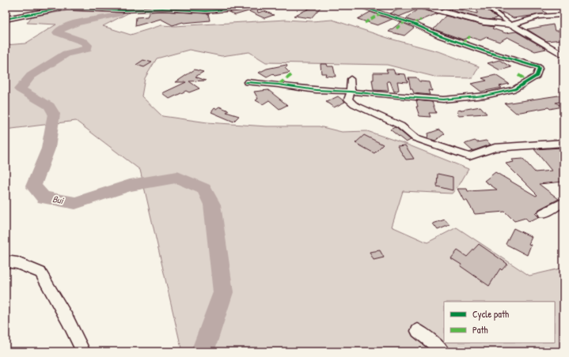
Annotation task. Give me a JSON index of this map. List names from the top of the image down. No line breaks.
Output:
{"water":["Bui"],"legend":["Cycle path","Path"]}
